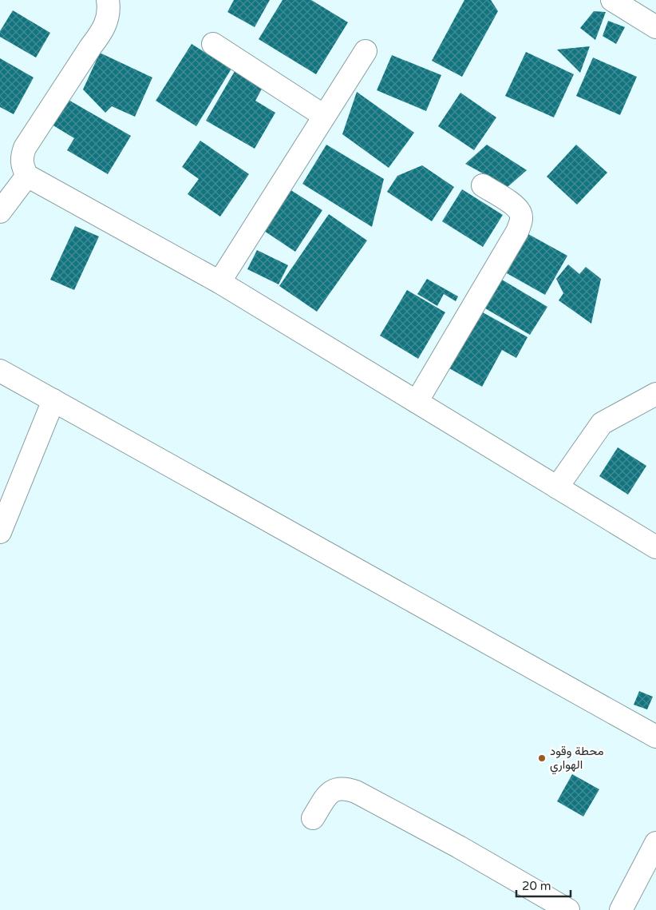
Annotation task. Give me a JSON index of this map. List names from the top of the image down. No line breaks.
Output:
{"places":["محطة وقود الهواري"],"scale_bar":"20 m"}
